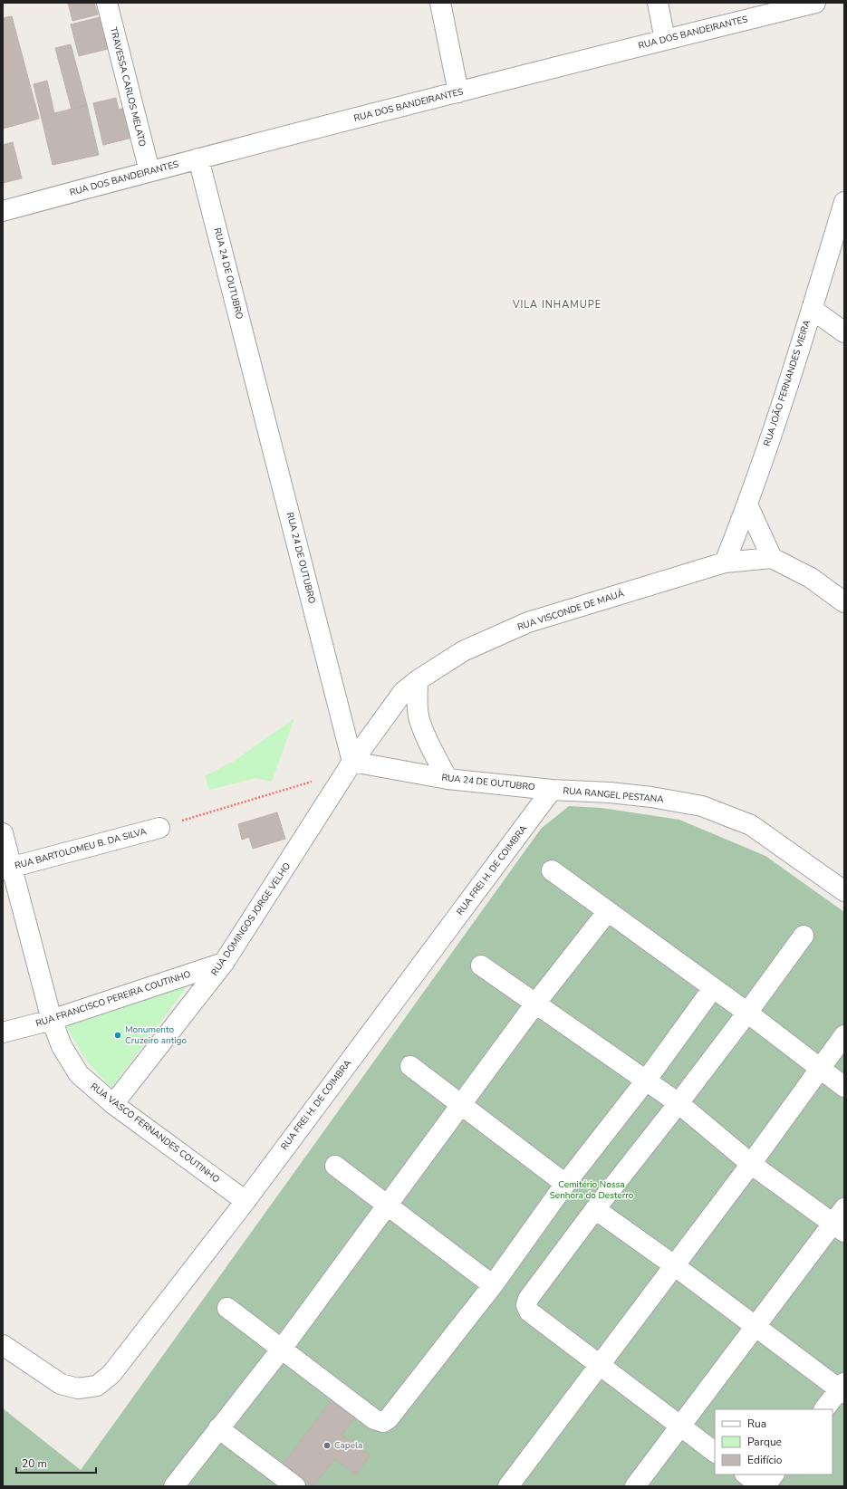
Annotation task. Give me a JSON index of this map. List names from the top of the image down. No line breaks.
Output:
{"streets":{"street":["RUA DOS BANDEIRANTES","TRAVESSA CARLOS MELATO","RUA 24 DE OUTUBRO","RUA JOÃO FERNANDES VIEIRA","RUA VISCONDE DE MAUÁ","RUA RANGEL PESTANA","RUA BARTOLOMEU B. DA SILVA","RUA FREI H. DE COIMBRA","RUA DOMINGOS JORGE VELHO","RUA FRANCISCO PEREIRA COUTINHO","RUA VASCO FERNANDES COUTINHO"]},"crossings":[["RUA DOS BANDEIRANTES","TRAVESSA CARLOS MELATO"],["RUA DOS BANDEIRANTES","RUA 24 DE OUTUBRO"],["RUA 24 DE OUTUBRO","RUA VISCONDE DE MAUÁ"],["RUA 24 DE OUTUBRO","RUA RANGEL PESTANA"],["RUA 24 DE OUTUBRO","RUA FREI H. DE COIMBRA"],["RUA 24 DE OUTUBRO","RUA DOMINGOS JORGE VELHO"],["RUA JOÃO FERNANDES VIEIRA","RUA VISCONDE DE MAUÁ"],["RUA VISCONDE DE MAUÁ","RUA DOMINGOS JORGE VELHO"],["RUA RANGEL PESTANA","RUA FREI H. DE COIMBRA"],["RUA BARTOLOMEU B. DA SILVA","RUA VASCO FERNANDES COUTINHO"],["RUA FREI H. DE COIMBRA","RUA VASCO FERNANDES COUTINHO"],["RUA DOMINGOS JORGE VELHO","RUA FRANCISCO PEREIRA COUTINHO"],["RUA DOMINGOS JORGE VELHO","RUA VASCO FERNANDES COUTINHO"],["RUA FRANCISCO PEREIRA COUTINHO","RUA VASCO FERNANDES COUTINHO"]],"districts":["VILA INHAMUPE"],"parks":["Cemitério Nossa Senhora do Desterro"],"places":["Monumento Cruzeiro antigo","Capela"],"legend":["Rua","Parque","Edifício"],"scale_bar":"20 m"}
